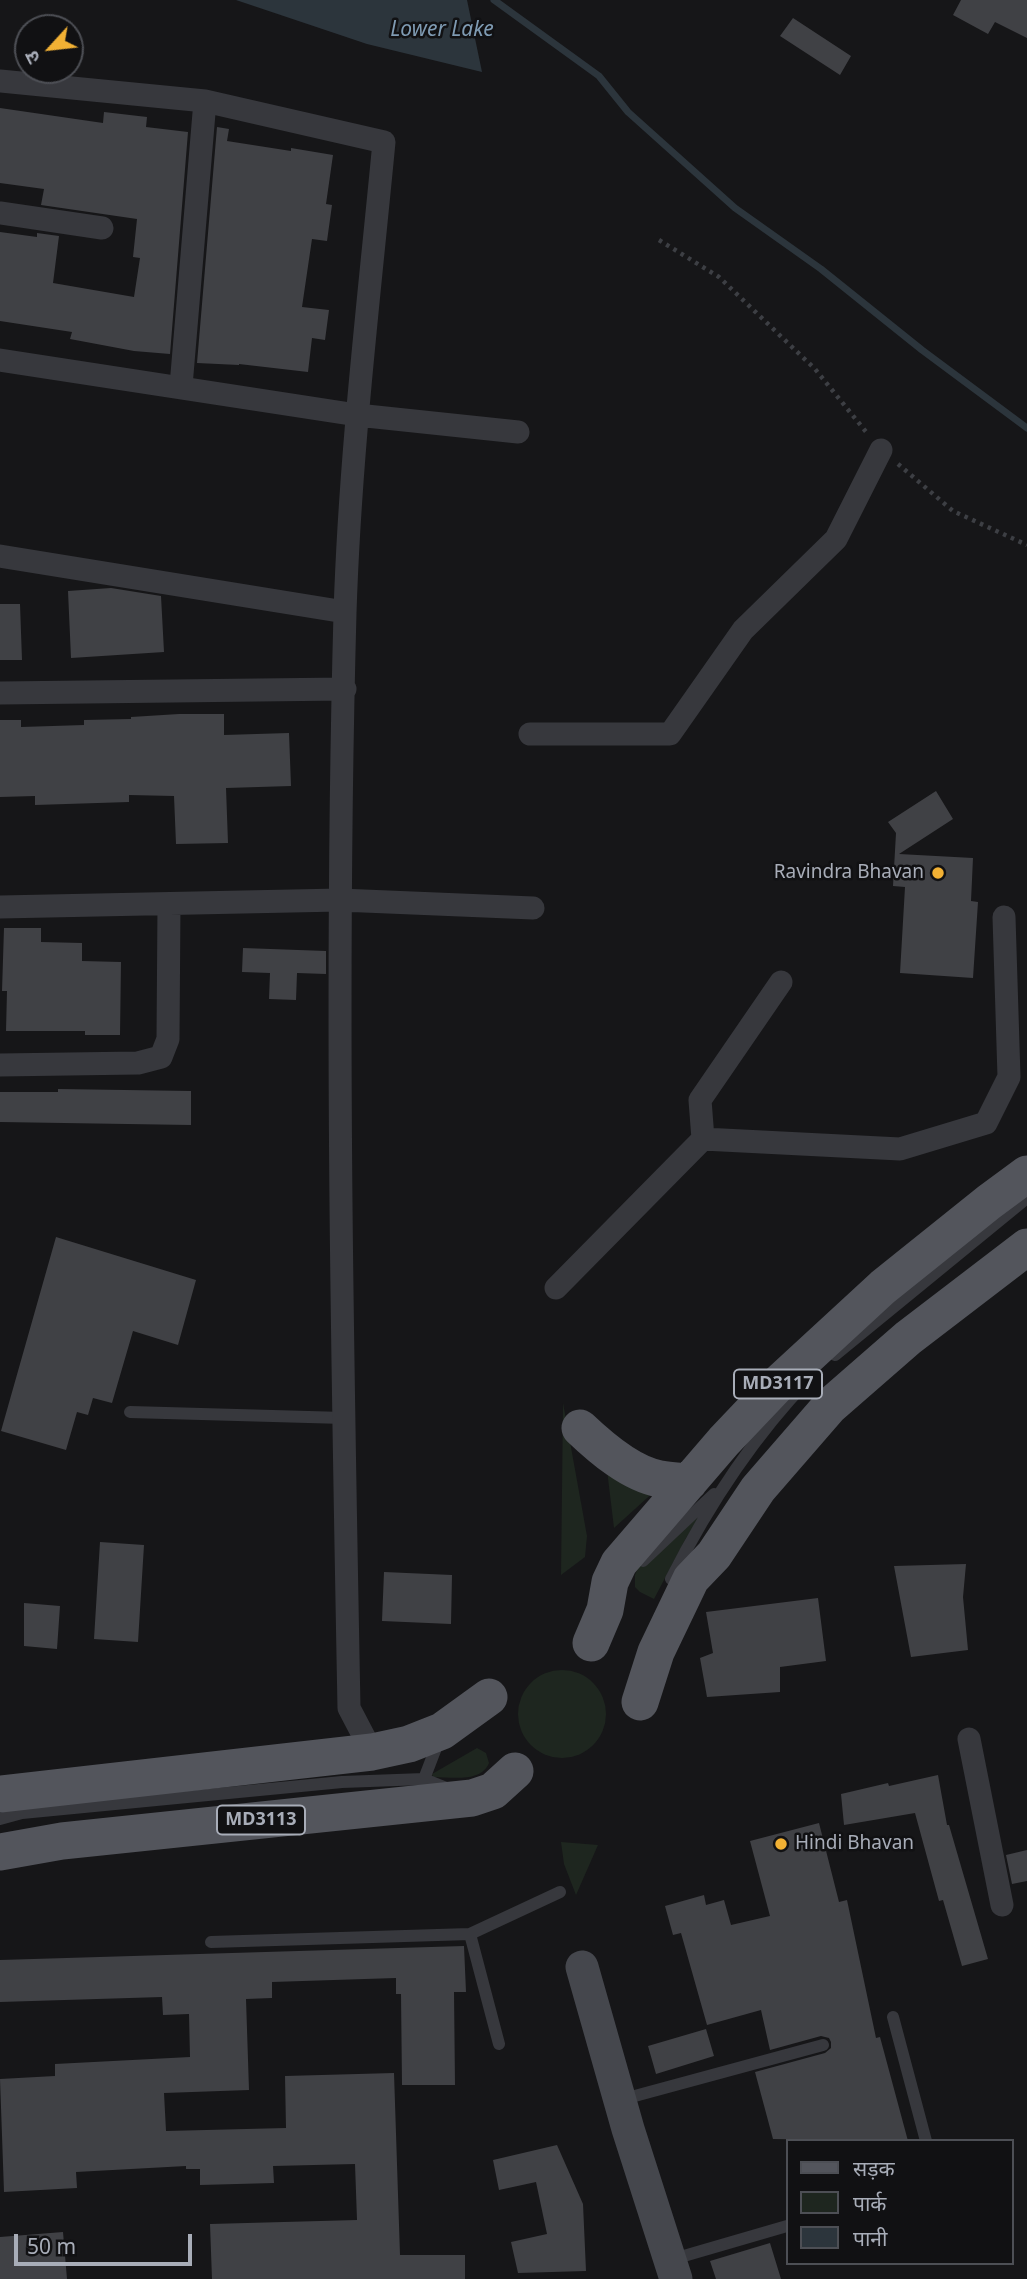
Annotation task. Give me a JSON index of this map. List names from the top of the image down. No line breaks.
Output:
{"streets":{"main road":["MD3117","MD3113"]},"water":["Lower Lake"],"places":["Ravindra Bhavan","Hindi Bhavan"],"legend":["सड़क","पार्क","पानी"],"scale_bar":"50 m","north":"bottom left"}
